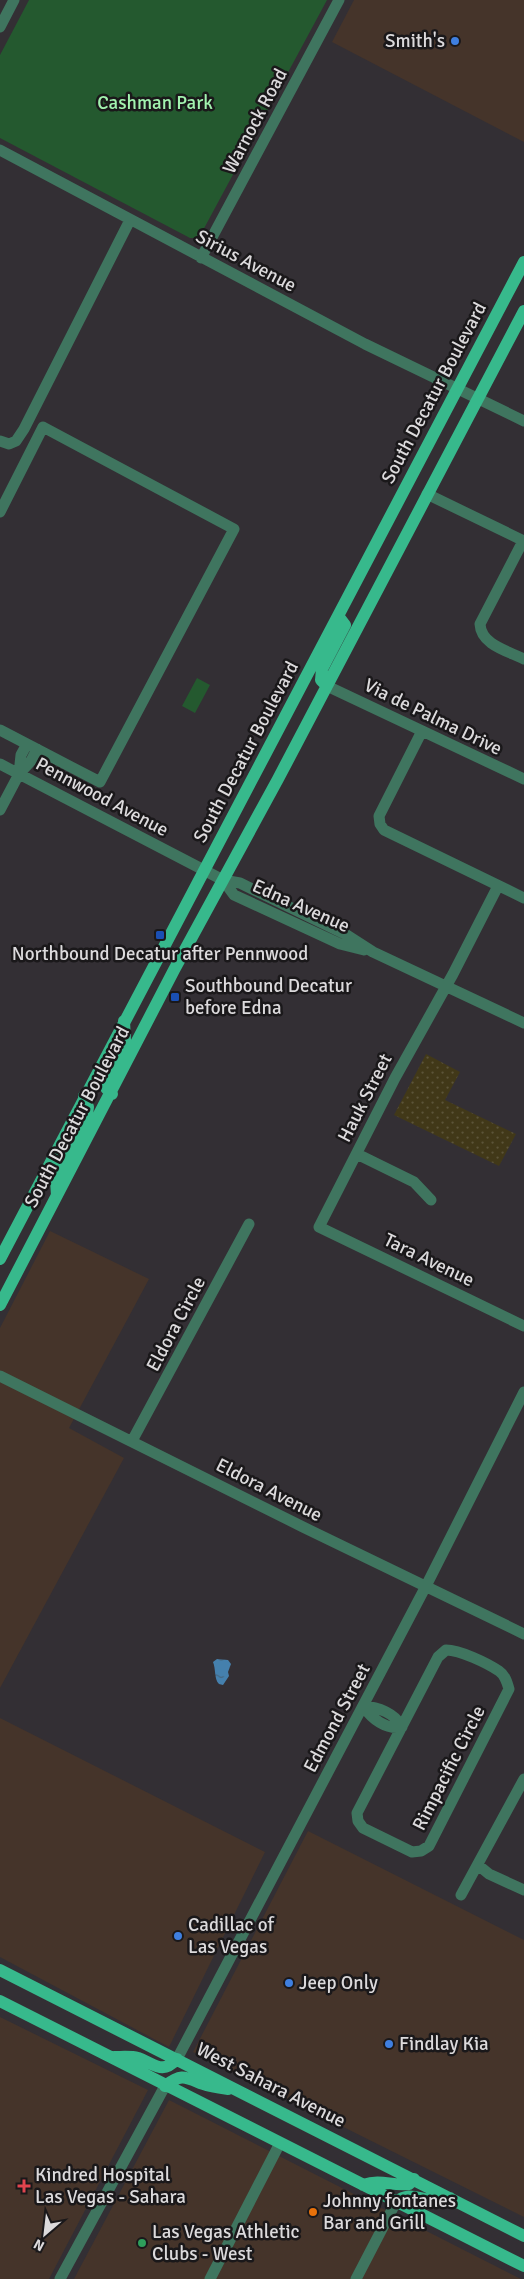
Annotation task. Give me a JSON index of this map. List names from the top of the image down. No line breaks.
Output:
{"streets":{"main road":["South Decatur Boulevard","West Sahara Avenue"],"street":["Warnock Road","Sirius Avenue","Via de Palma Drive","Pennwood Avenue","Edna Avenue","Hauk Street","Tara Avenue","Eldora Circle","Eldora Avenue","Edmond Street","Rimpacific Circle"]},"crossings":[["Warnock Road","Sirius Avenue"],["Sirius Avenue","South Decatur Boulevard"],["South Decatur Boulevard","Via de Palma Drive"],["South Decatur Boulevard","Pennwood Avenue"],["South Decatur Boulevard","Edna Avenue"],["Pennwood Avenue","Edna Avenue"],["Edna Avenue","Hauk Street"],["Hauk Street","Tara Avenue"],["Eldora Circle","Eldora Avenue"],["Eldora Avenue","Edmond Street"],["Edmond Street","West Sahara Avenue"]],"parks":["Cashman Park"],"places":{"other":["Smith's","Cadillac of Las Vegas","Jeep Only","Findlay Kia","Johnny fontanes Bar and Grill","Las Vegas Athletic Clubs - West"],"transit":["Northbound Decatur after Pennwood","Southbound Decatur before Edna"],"health":["Kindred Hospital Las Vegas - Sahara"]},"north":"bottom left"}
